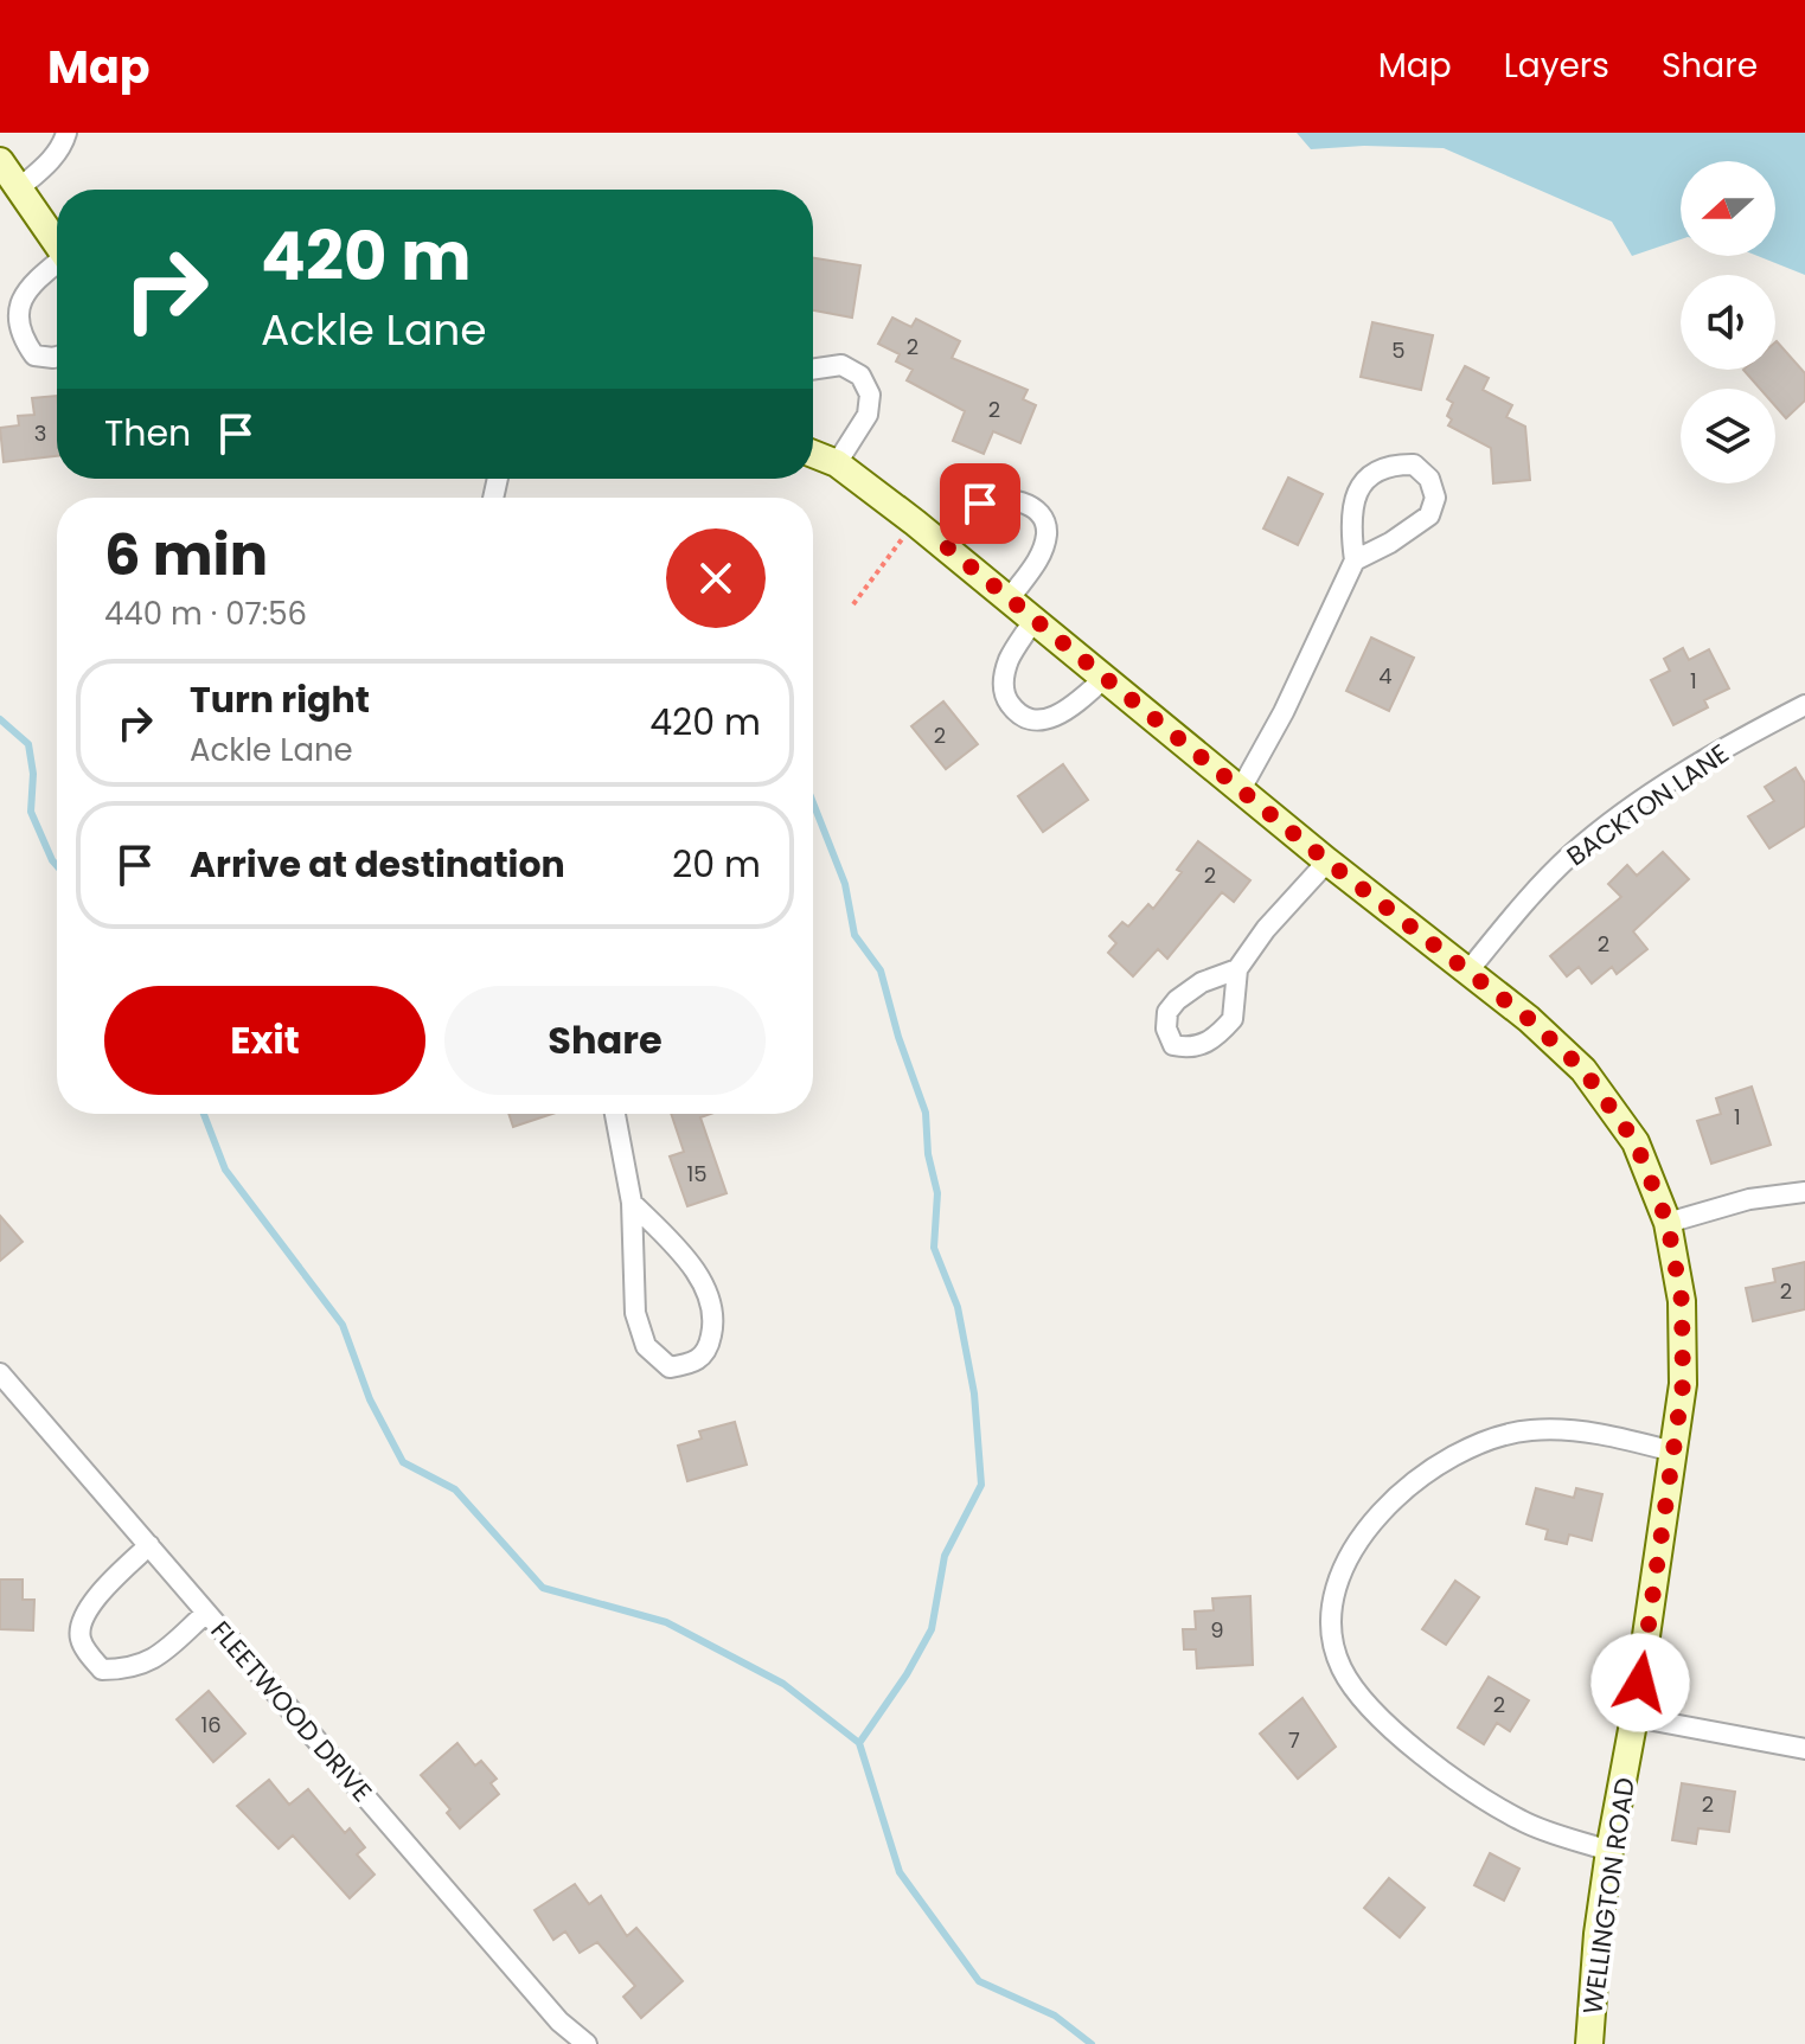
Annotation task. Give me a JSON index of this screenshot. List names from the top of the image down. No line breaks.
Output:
{"streets":{"street":["BACKTON LANE","FLEETWOOD DRIVE","WELLINGTON ROAD"]},"crossings":[["BACKTON LANE","WELLINGTON ROAD"]],"house_numbers":["2","5","2","3","4","1","2","2","2","1","15","2","9","2","16","7","2"],"north":"left","page":{"header":"Map","nav":["Map","Layers","Share"],"turn":["420 m","Ackle Lane"],"then":"Then","heading":["6 min","440 m · 07:56"],"list":[{"name":"Turn right","note":"Ackle Lane","value":"420 m"},{"name":"Arrive at destination","value":"20 m"}],"buttons":["Exit","Share"]}}
